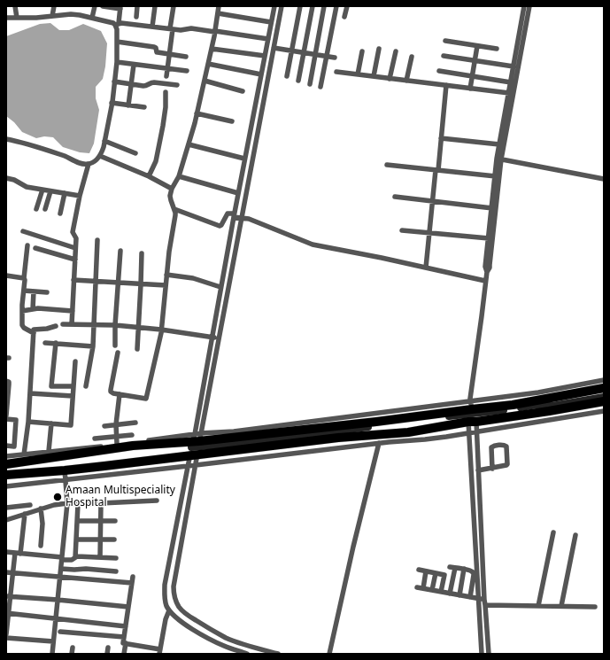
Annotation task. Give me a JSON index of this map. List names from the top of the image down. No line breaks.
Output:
{"places":["Amaan Multispeciality Hospital"]}
